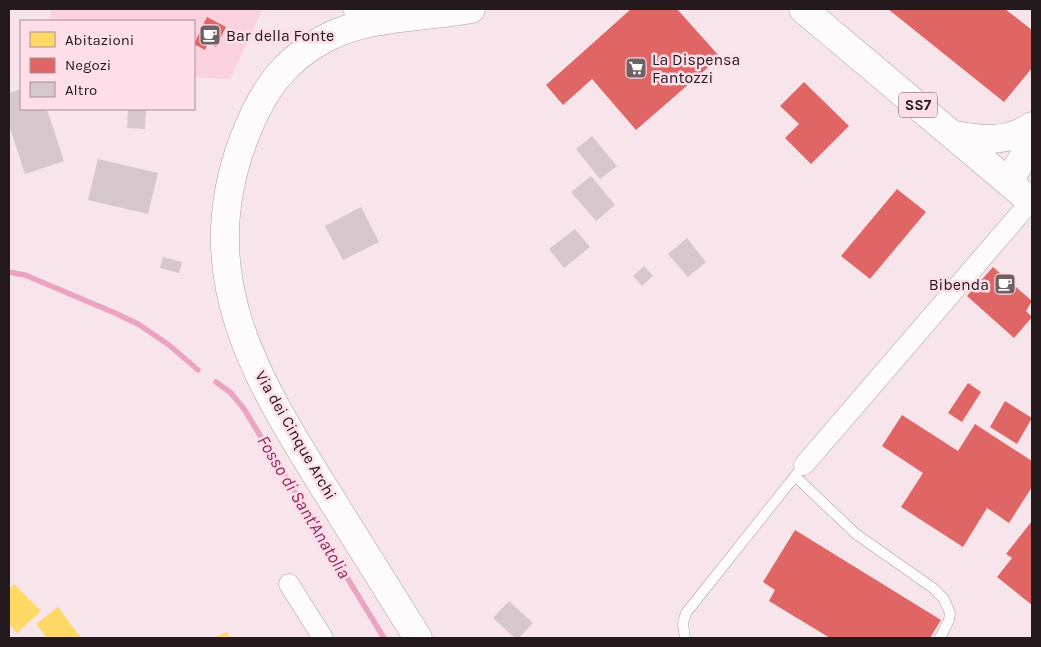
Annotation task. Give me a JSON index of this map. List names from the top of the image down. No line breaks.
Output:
{"streets":{"main road":["SS7","Via dei Cinque Archi"]},"water":["Fosso di Sant'Anatolia"],"places":{"cafe":["Bar della Fonte","Bibenda"],"supermarket":["La Dispensa Fantozzi"]},"legend":["Abitazioni","Negozi","Altro"]}
